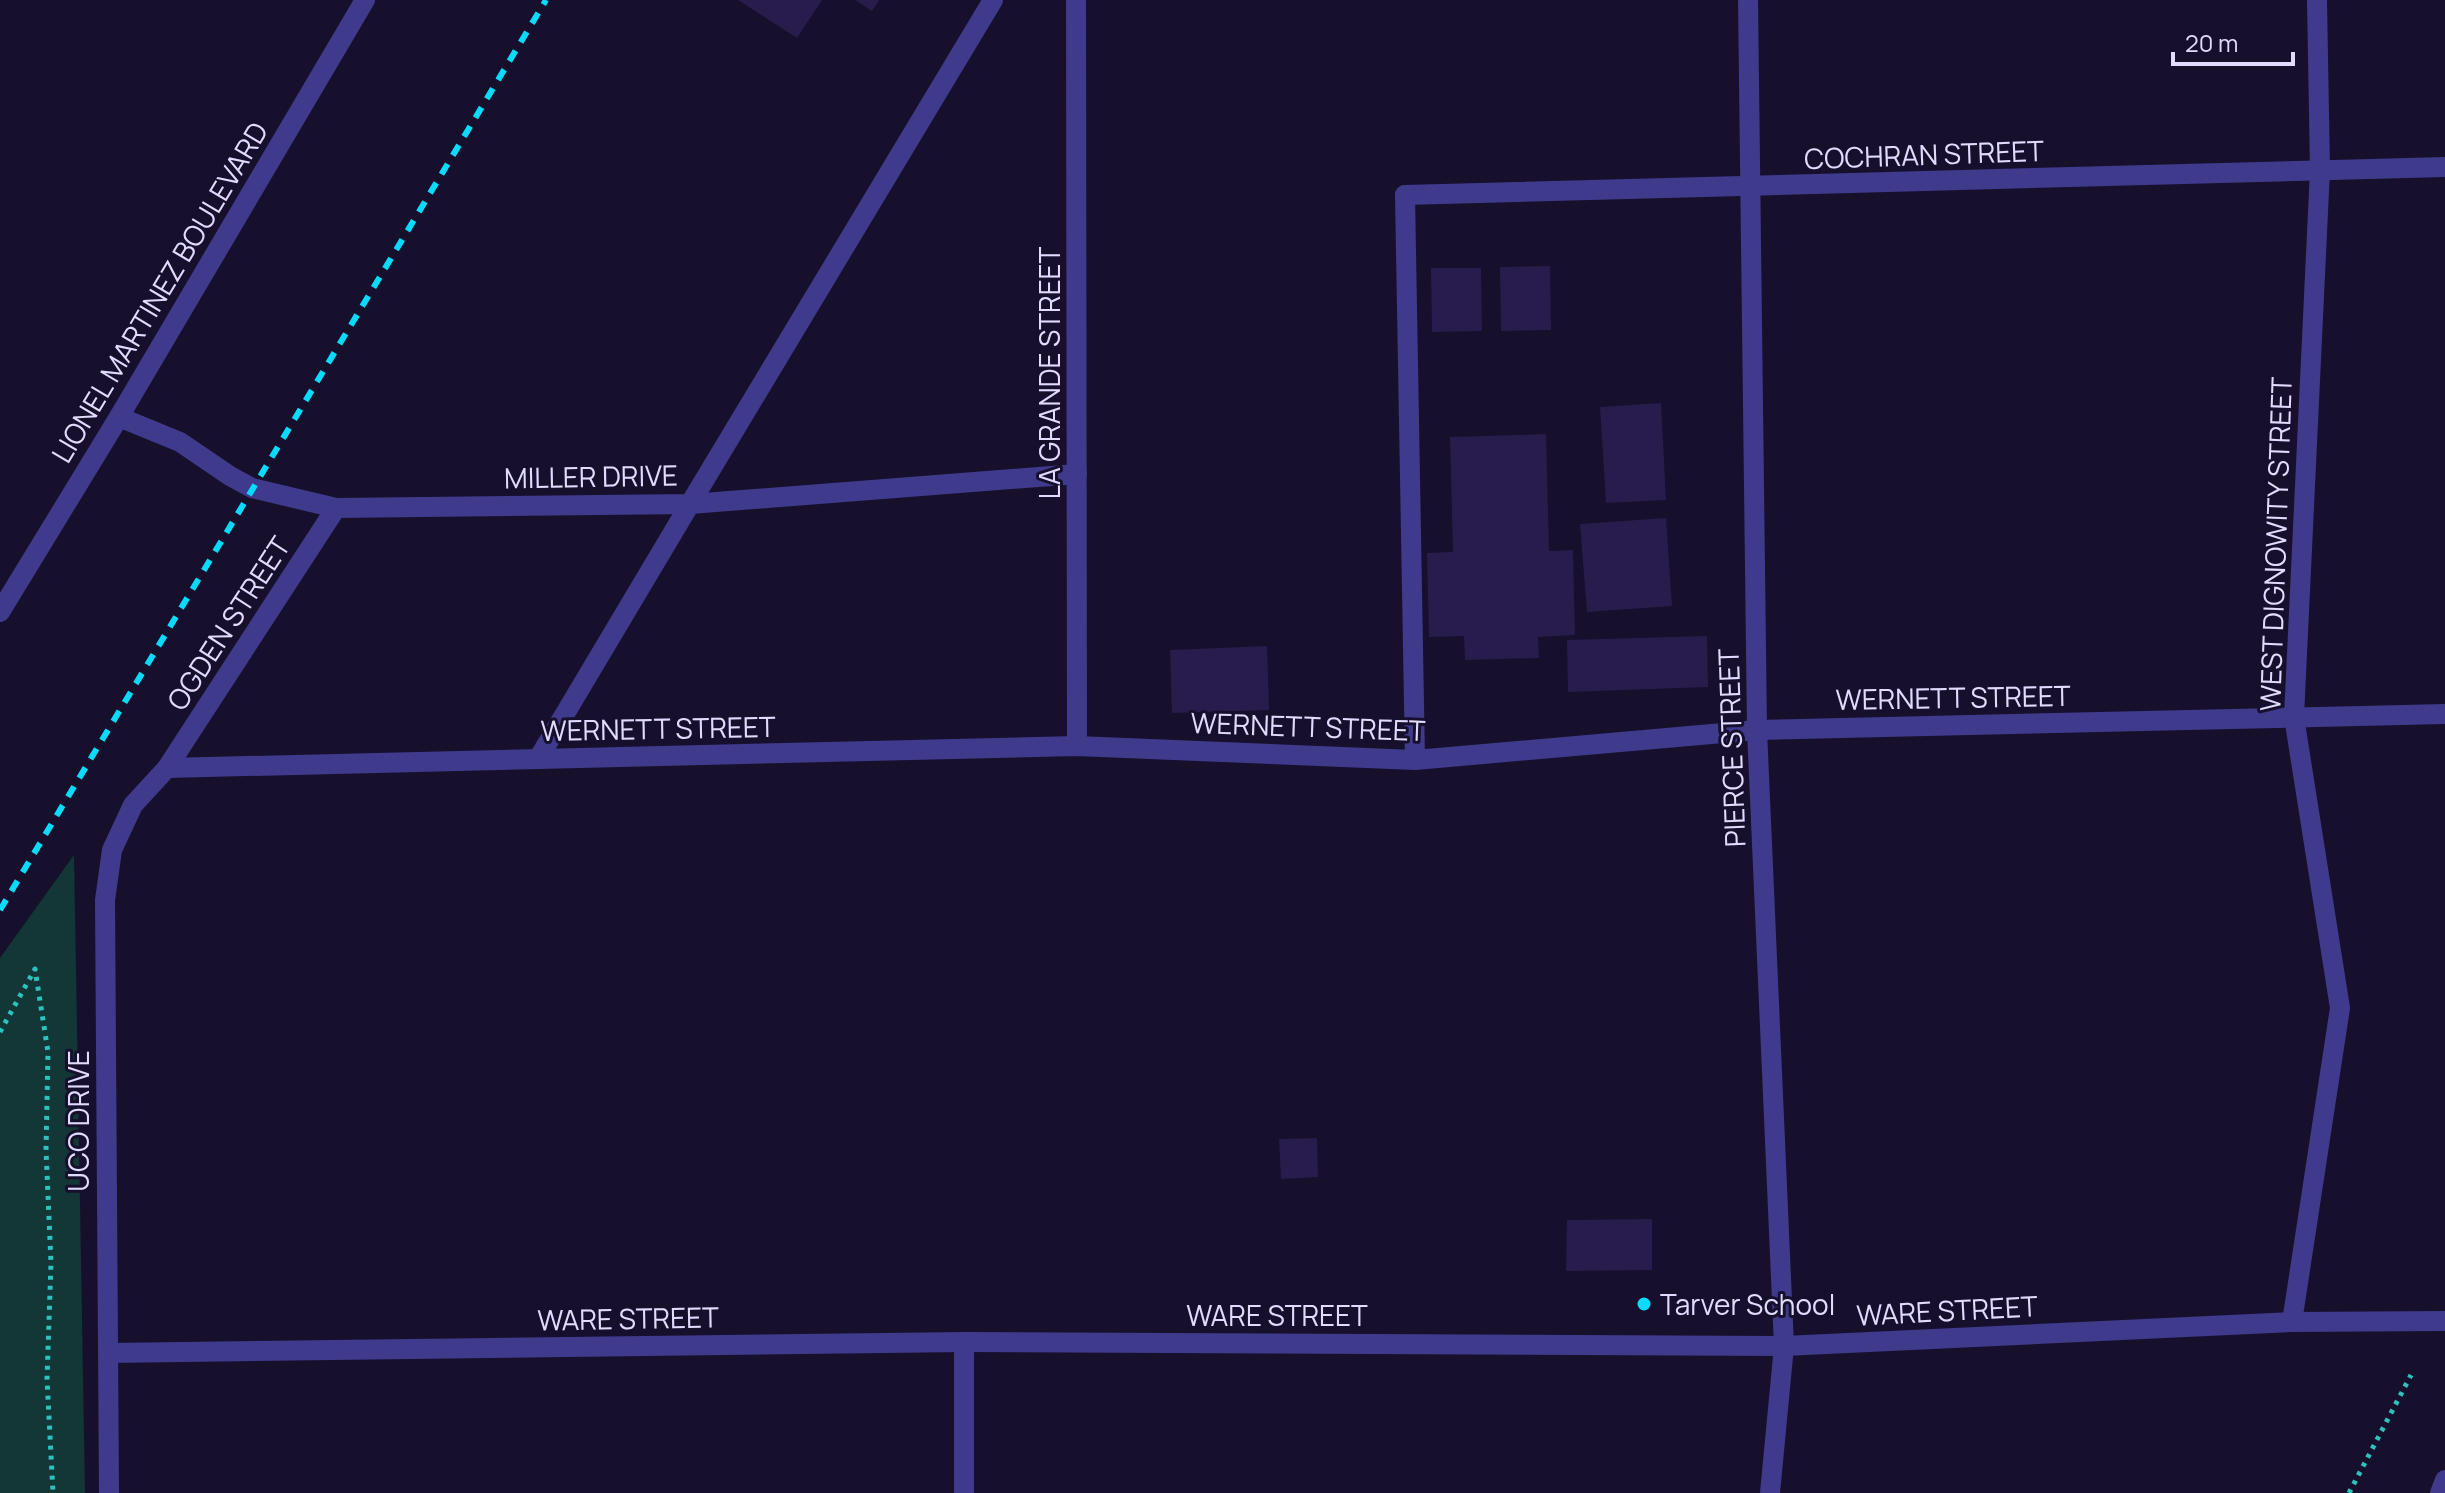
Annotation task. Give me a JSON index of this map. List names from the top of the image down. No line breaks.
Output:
{"streets":{"street":["COCHRAN STREET","LIONEL MARTINEZ BOULEVARD","LA GRANDE STREET","MILLER DRIVE","WEST DIGNOWITY STREET","OGDEN STREET","WERNETT STREET","PIERCE STREET","UCO DRIVE","WARE STREET"]},"crossings":[["COCHRAN STREET","WEST DIGNOWITY STREET"],["COCHRAN STREET","WERNETT STREET"],["COCHRAN STREET","PIERCE STREET"],["LIONEL MARTINEZ BOULEVARD","MILLER DRIVE"],["LA GRANDE STREET","WERNETT STREET"],["MILLER DRIVE","OGDEN STREET"],["WEST DIGNOWITY STREET","WERNETT STREET"],["WEST DIGNOWITY STREET","WARE STREET"],["OGDEN STREET","WERNETT STREET"],["OGDEN STREET","UCO DRIVE"],["WERNETT STREET","PIERCE STREET"],["WERNETT STREET","UCO DRIVE"],["PIERCE STREET","WARE STREET"],["UCO DRIVE","WARE STREET"]],"places":["Tarver School"],"scale_bar":"20 m"}
